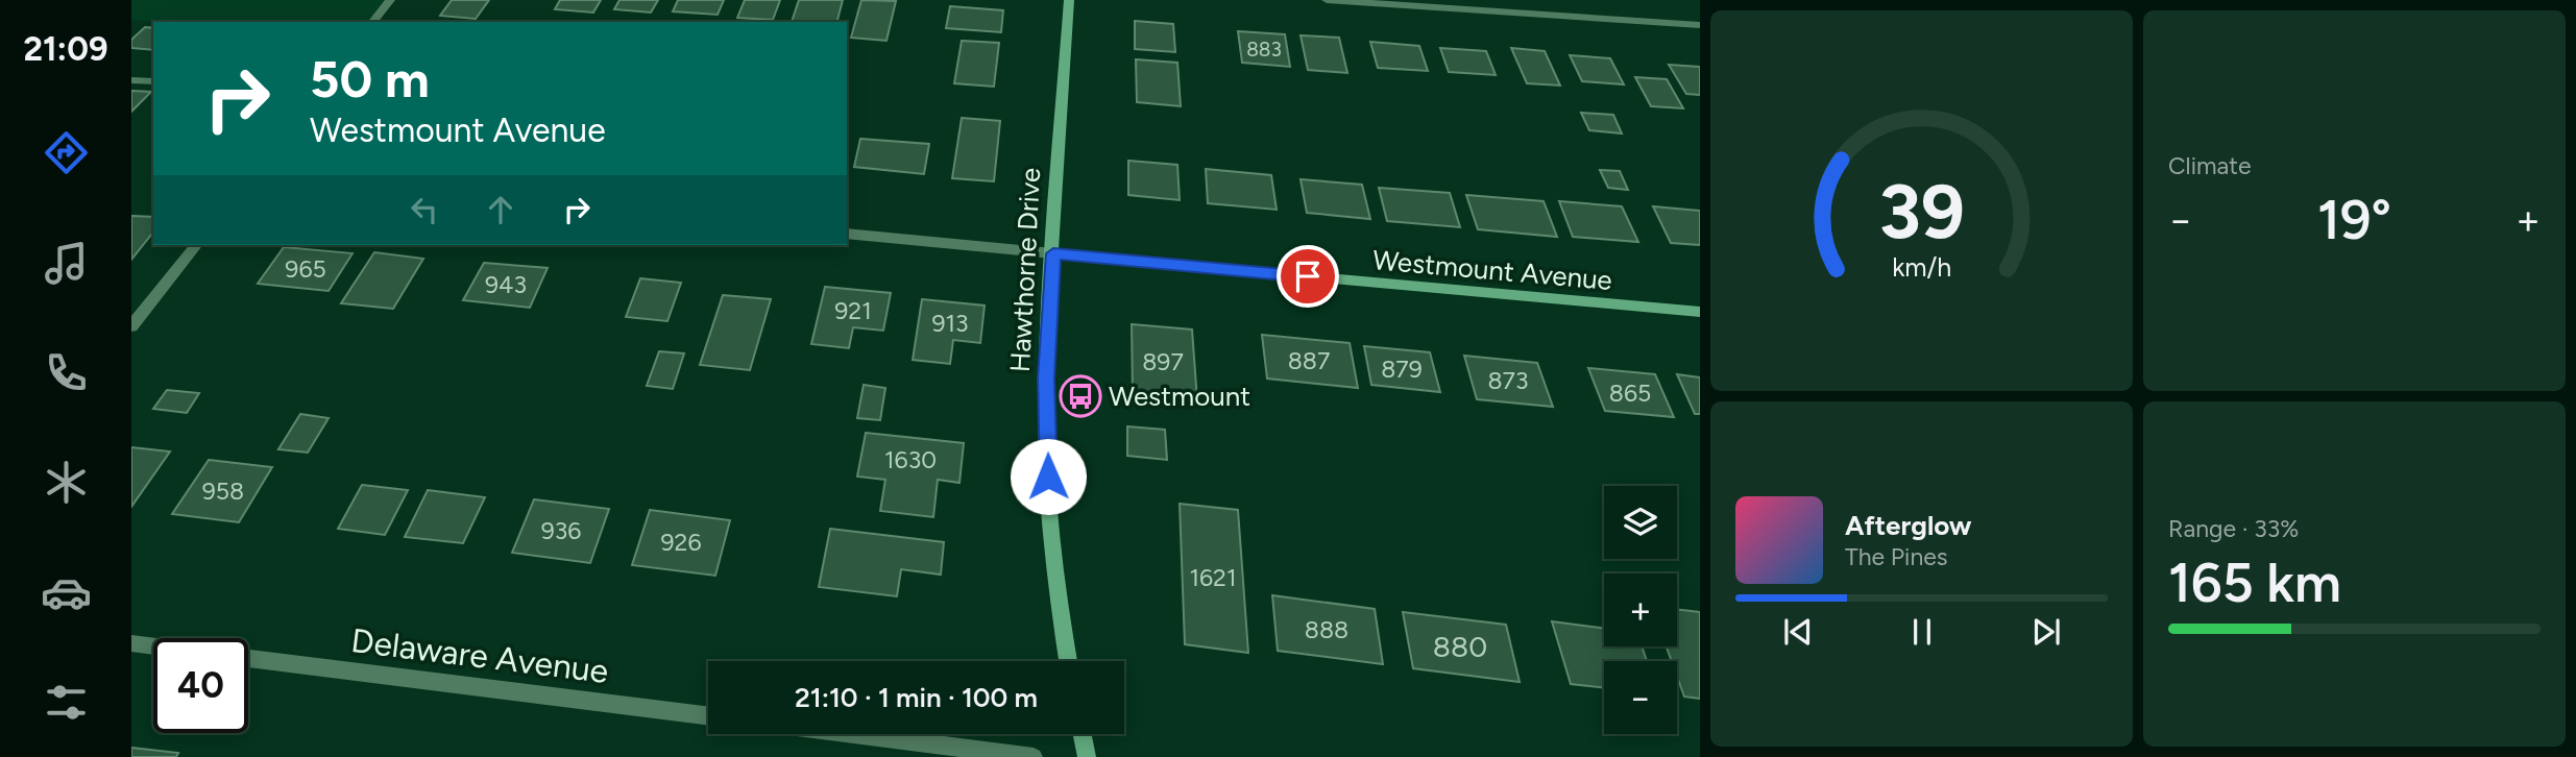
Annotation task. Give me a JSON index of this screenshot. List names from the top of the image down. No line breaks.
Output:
{"streets":{"street":["Hawthorne Drive","Westmount Avenue","Delaware Avenue"]},"crossings":[["Hawthorne Drive","Westmount Avenue"]],"places":{"bus stop":["Westmount"]},"house_numbers":["883","965","943","921","913","887","897","879","873","865","1630","958","936","926","1621","888","880"],"page":{"tabs":"21:09","tile":["Climate",["Range · 33%","165 km"]],"turn":["50 m","Westmount Avenue"],"heat":["−","19°","+"],"map_buttons":["+","−"],"song":["Afterglow","The Pines"],"limit":"40","trip":"21:10 · 1 min · 100 m","gauge":["39","km/h"]}}
